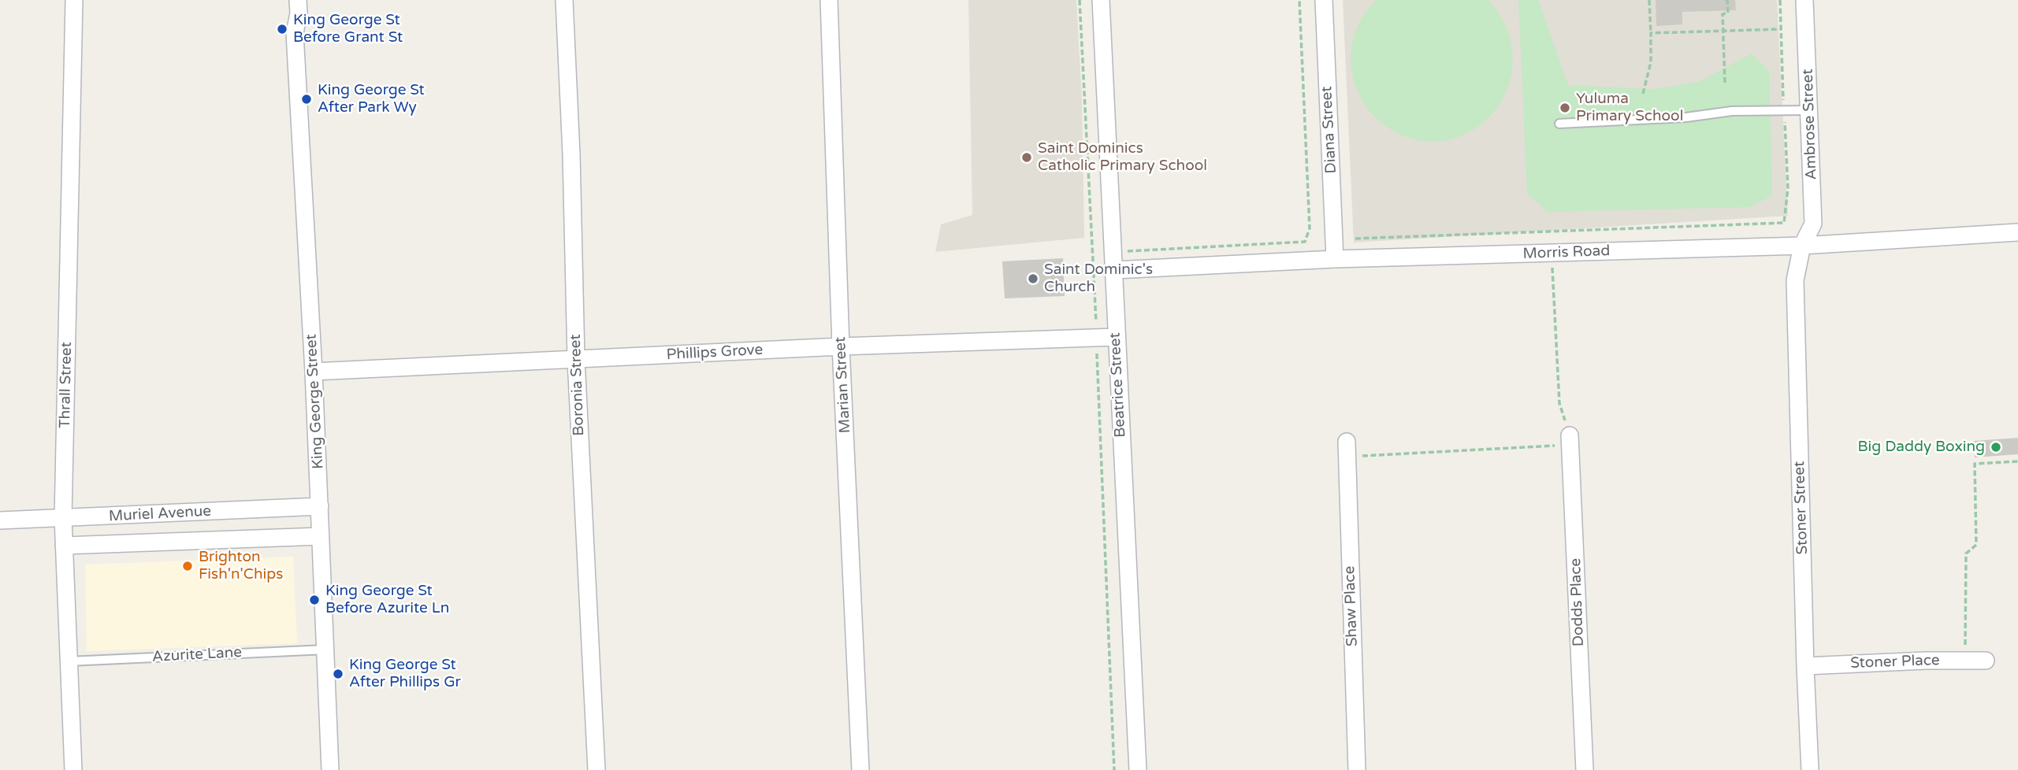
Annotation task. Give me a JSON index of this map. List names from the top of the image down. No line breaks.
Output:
{"streets":{"street":["Ambrose Street","Diana Street","Morris Road","Phillips Grove","Thrall Street","Boronia Street","Marian Street","Beatrice Street","King George Street","Stoner Street","Muriel Avenue","Dodds Place","Shaw Place","Stoner Place"],"lane":["Azurite Lane"]},"crossings":[["Ambrose Street","Morris Road"],["Ambrose Street","Stoner Street"],["Diana Street","Morris Road"],["Morris Road","Beatrice Street"],["Morris Road","Stoner Street"],["Phillips Grove","Boronia Street"],["Phillips Grove","Marian Street"],["Phillips Grove","Beatrice Street"],["Phillips Grove","King George Street"],["Thrall Street","Muriel Avenue"],["Thrall Street","Azurite Lane"],["King George Street","Muriel Avenue"],["King George Street","Azurite Lane"],["Stoner Street","Stoner Place"]],"places":["King George St Before Grant St","King George St After Park Wy","Yuluma Primary School","Saint Dominics Catholic Primary School","Saint Dominic's Church","Big Daddy Boxing","Brighton Fish'n'Chips","King George St Before Azurite Ln","King George St After Phillips Gr"]}
